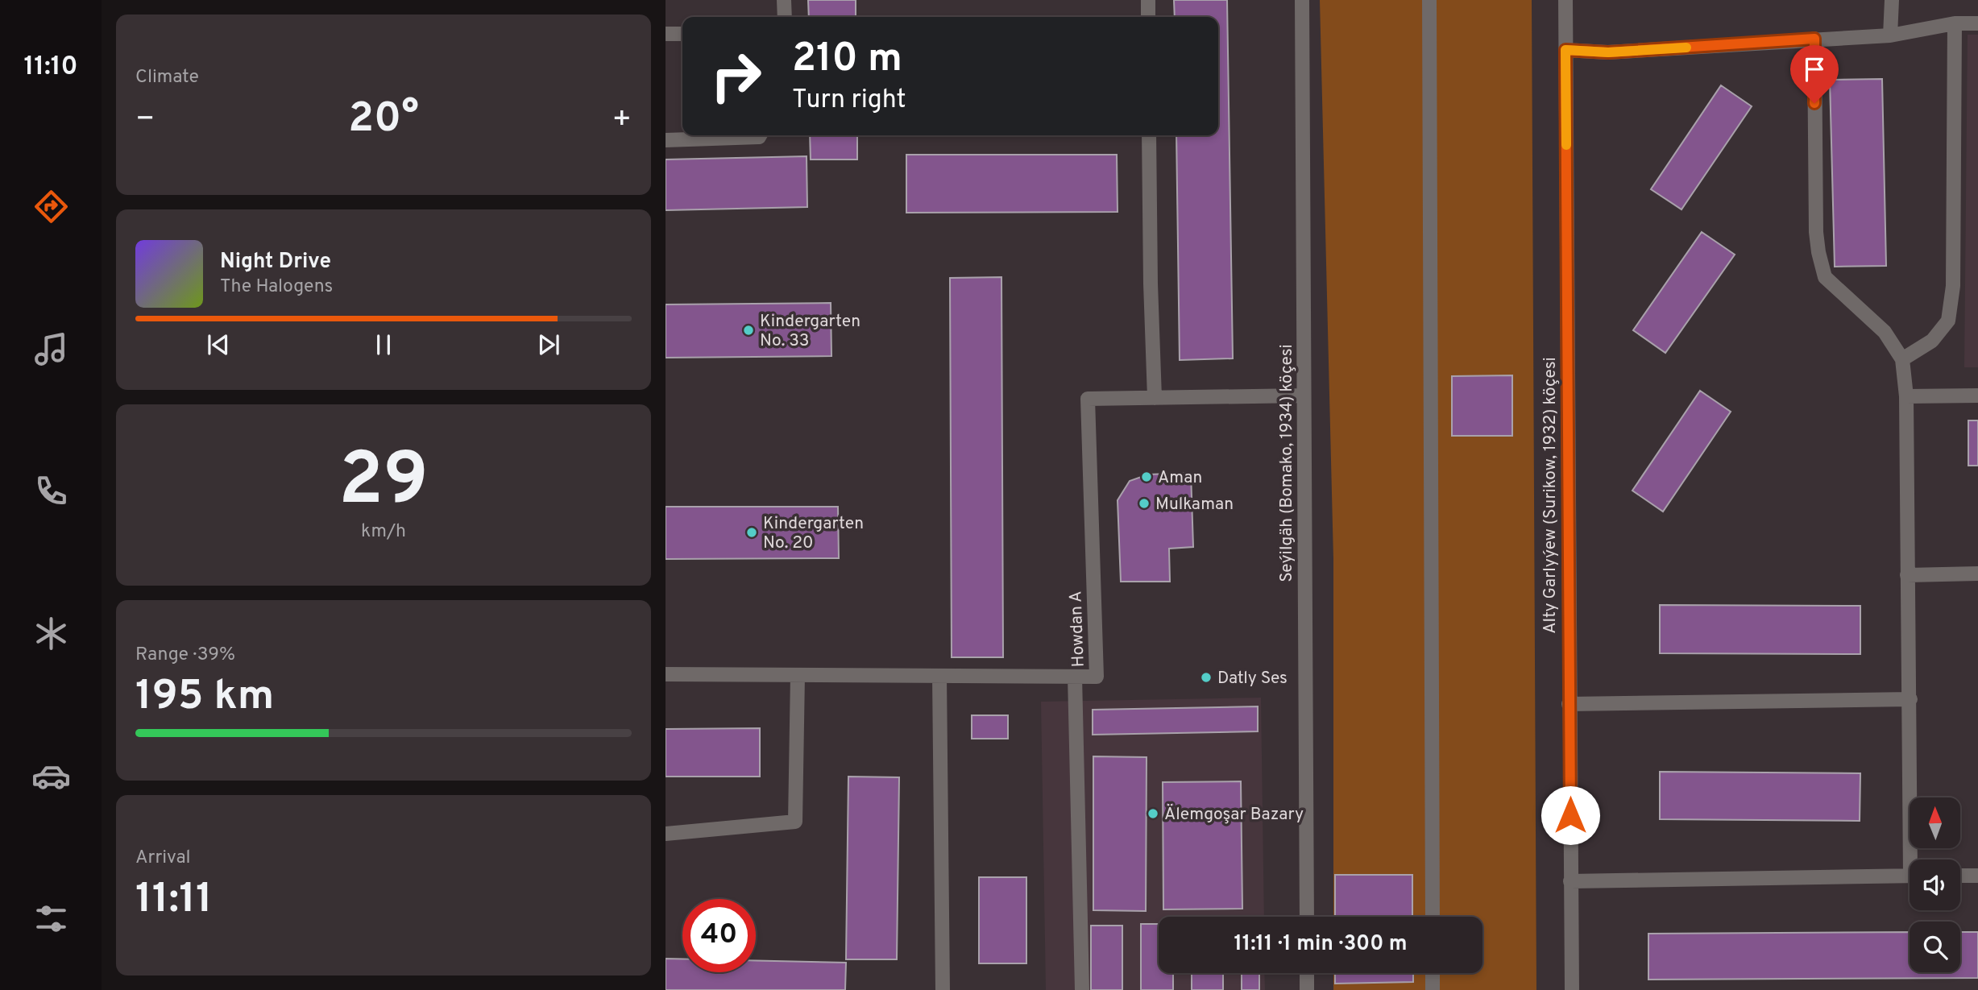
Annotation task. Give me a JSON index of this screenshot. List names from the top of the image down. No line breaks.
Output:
{"streets":{"street":["Seýilgäh (Bomako, 1934) köçesi","Alty Garlyýew (Surikow, 1932) köçesi","Howdan A"]},"crossings":[["Seýilgäh (Bomako, 1934) köçesi","Howdan A"]],"places":["Kindergarten No. 33","Aman","Mulkaman","Kindergarten No. 20","Datly Ses","Älemgoşar Bazary"],"north":"top","page":{"tabs":"11:10","tile":["Climate",["29","km/h"],["Range · 39%","195 km"],["Arrival","11:11"]],"turn":["210 m","Turn right"],"heat":["−","20°","+"],"song":["Night Drive","The Halogens"],"limit":"40","trip":"11:11 · 1 min · 300 m"}}
